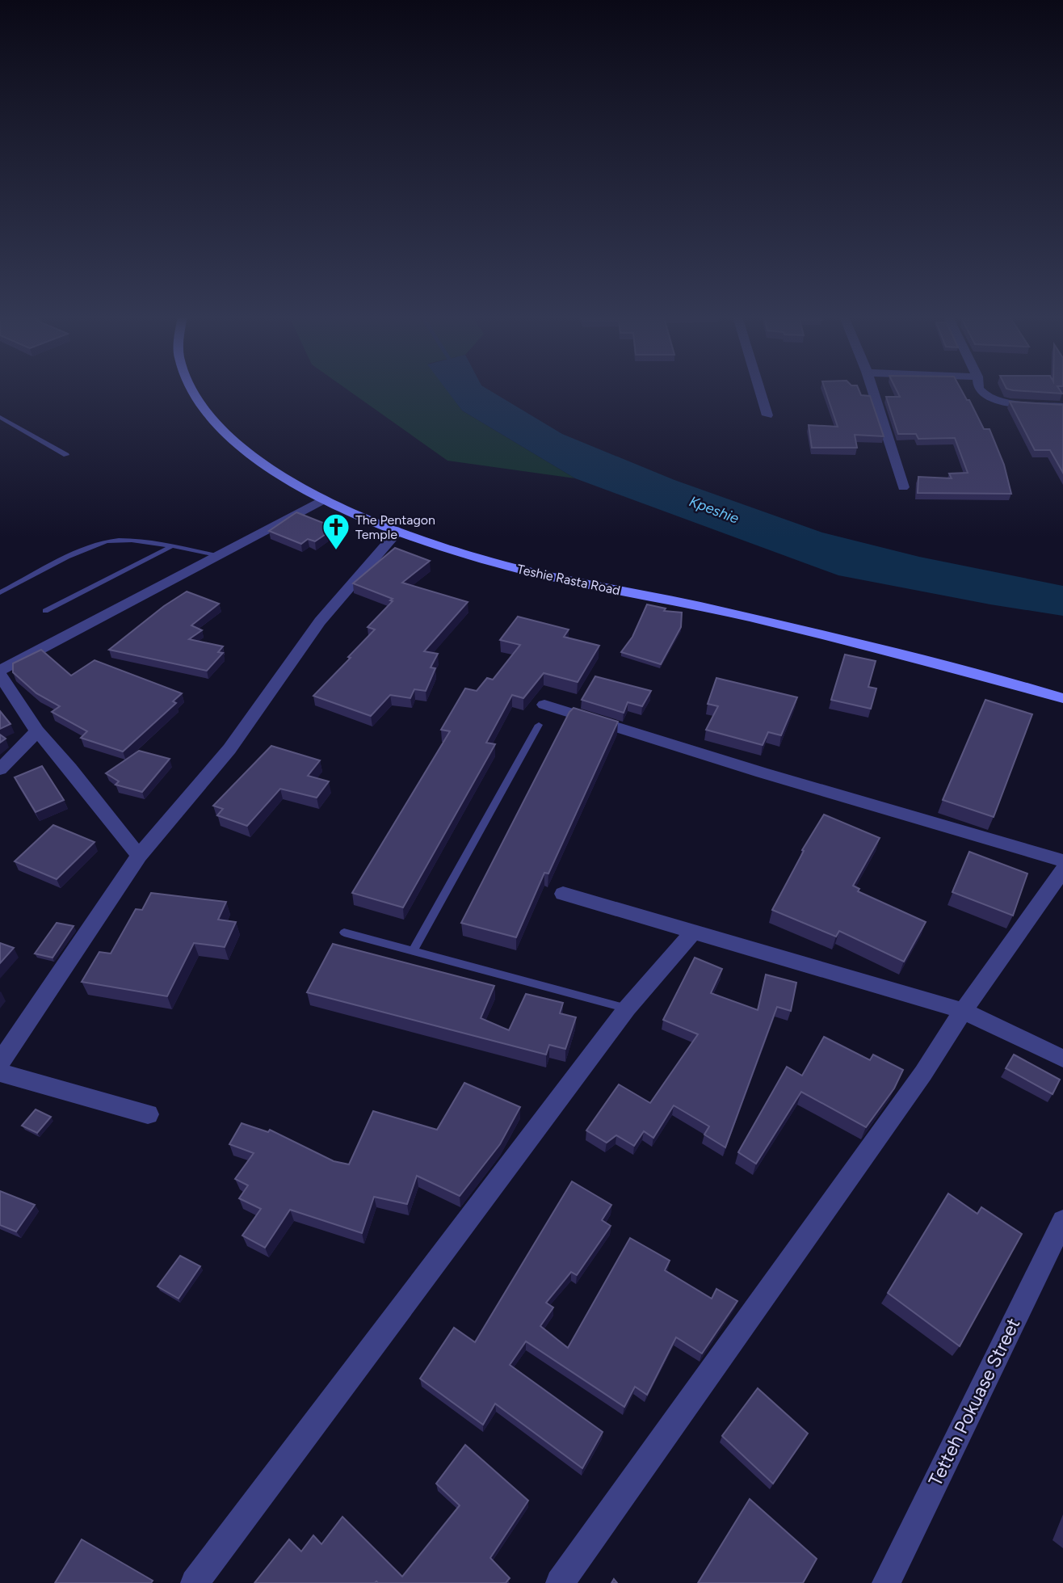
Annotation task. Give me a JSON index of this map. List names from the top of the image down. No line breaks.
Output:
{"streets":{"main road":["Teshie Rasta Road"],"street":["Tetteh Pokuase Street"]},"water":["Kpeshie"],"places":{"church":["The Pentagon Temple"]}}
